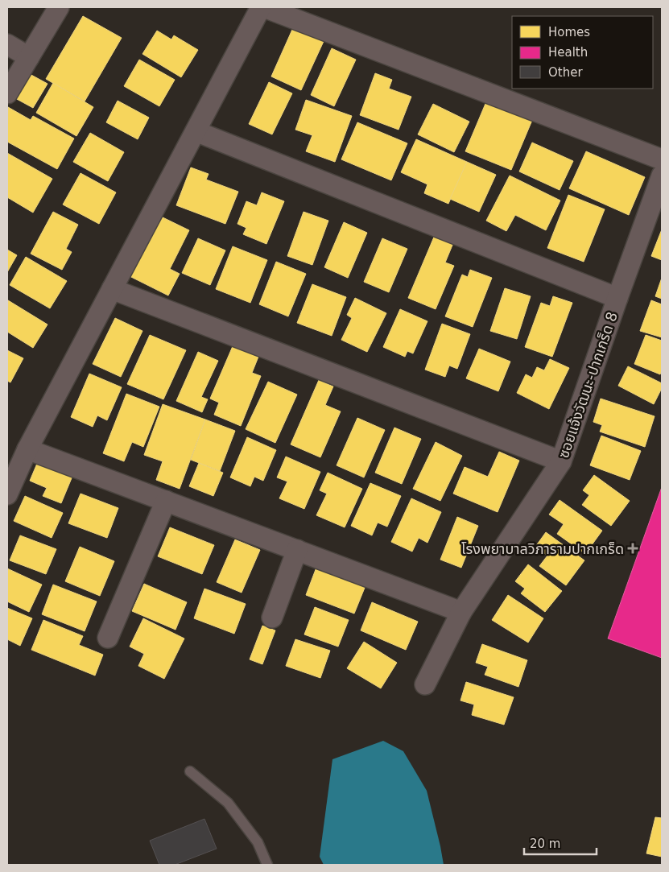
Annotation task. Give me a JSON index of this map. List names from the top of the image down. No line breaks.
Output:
{"streets":{"street":["ซอยแจ้งวัฒนะ-ปากเกร็ด 8"]},"places":{"health":["โรงพยาบาลวิภารามปากเกร็ด"]},"legend":["Homes","Health","Other"],"scale_bar":"20 m"}
